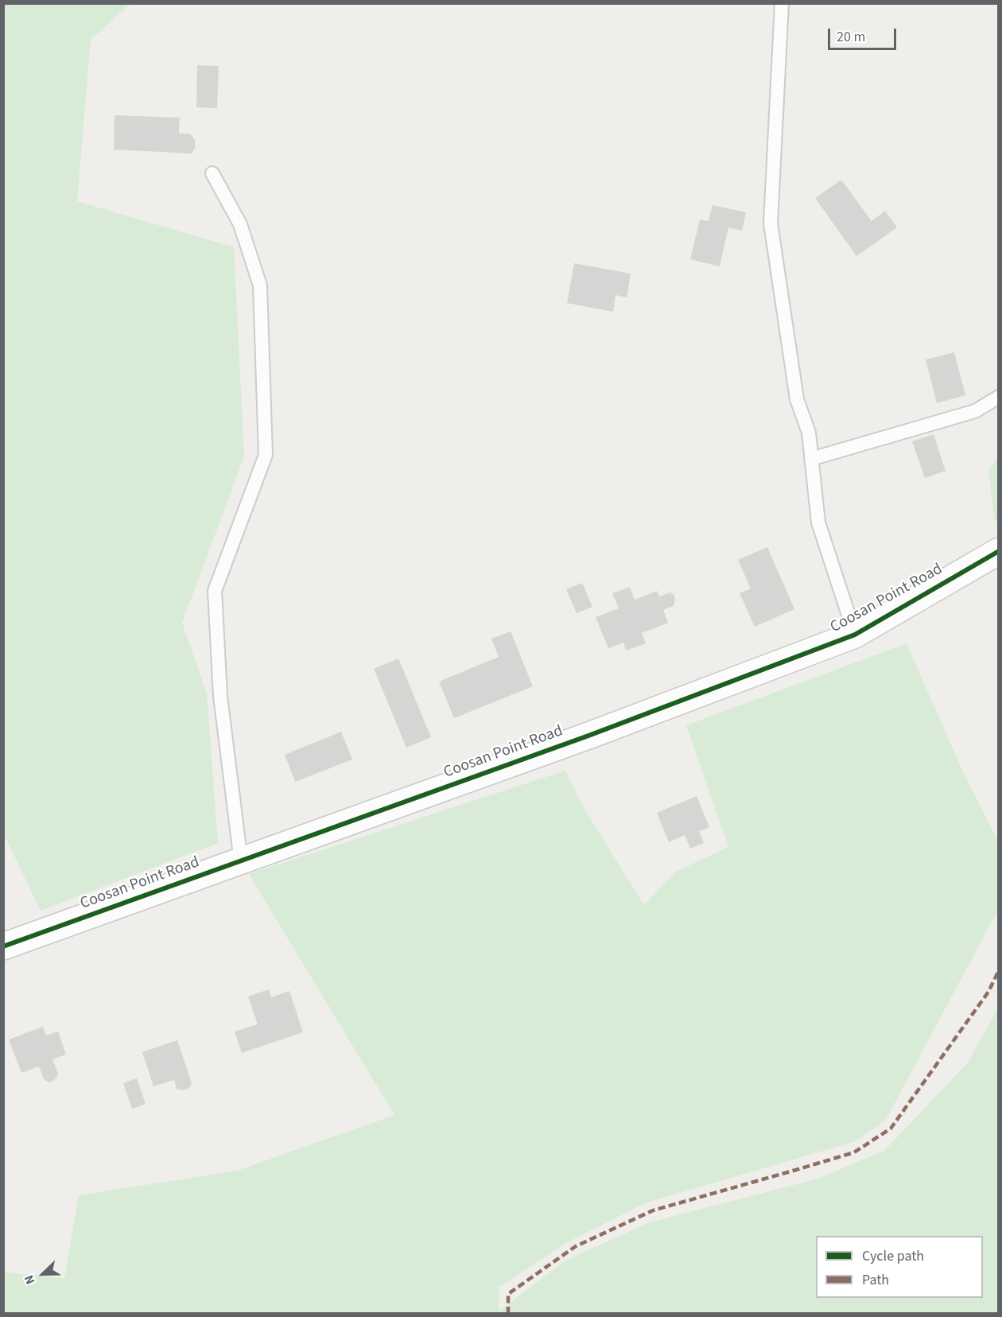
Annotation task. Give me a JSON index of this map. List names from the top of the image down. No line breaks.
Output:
{"streets":{"street":["Coosan Point Road"]},"legend":["Cycle path","Path"],"scale_bar":"20 m","north":"bottom left"}
